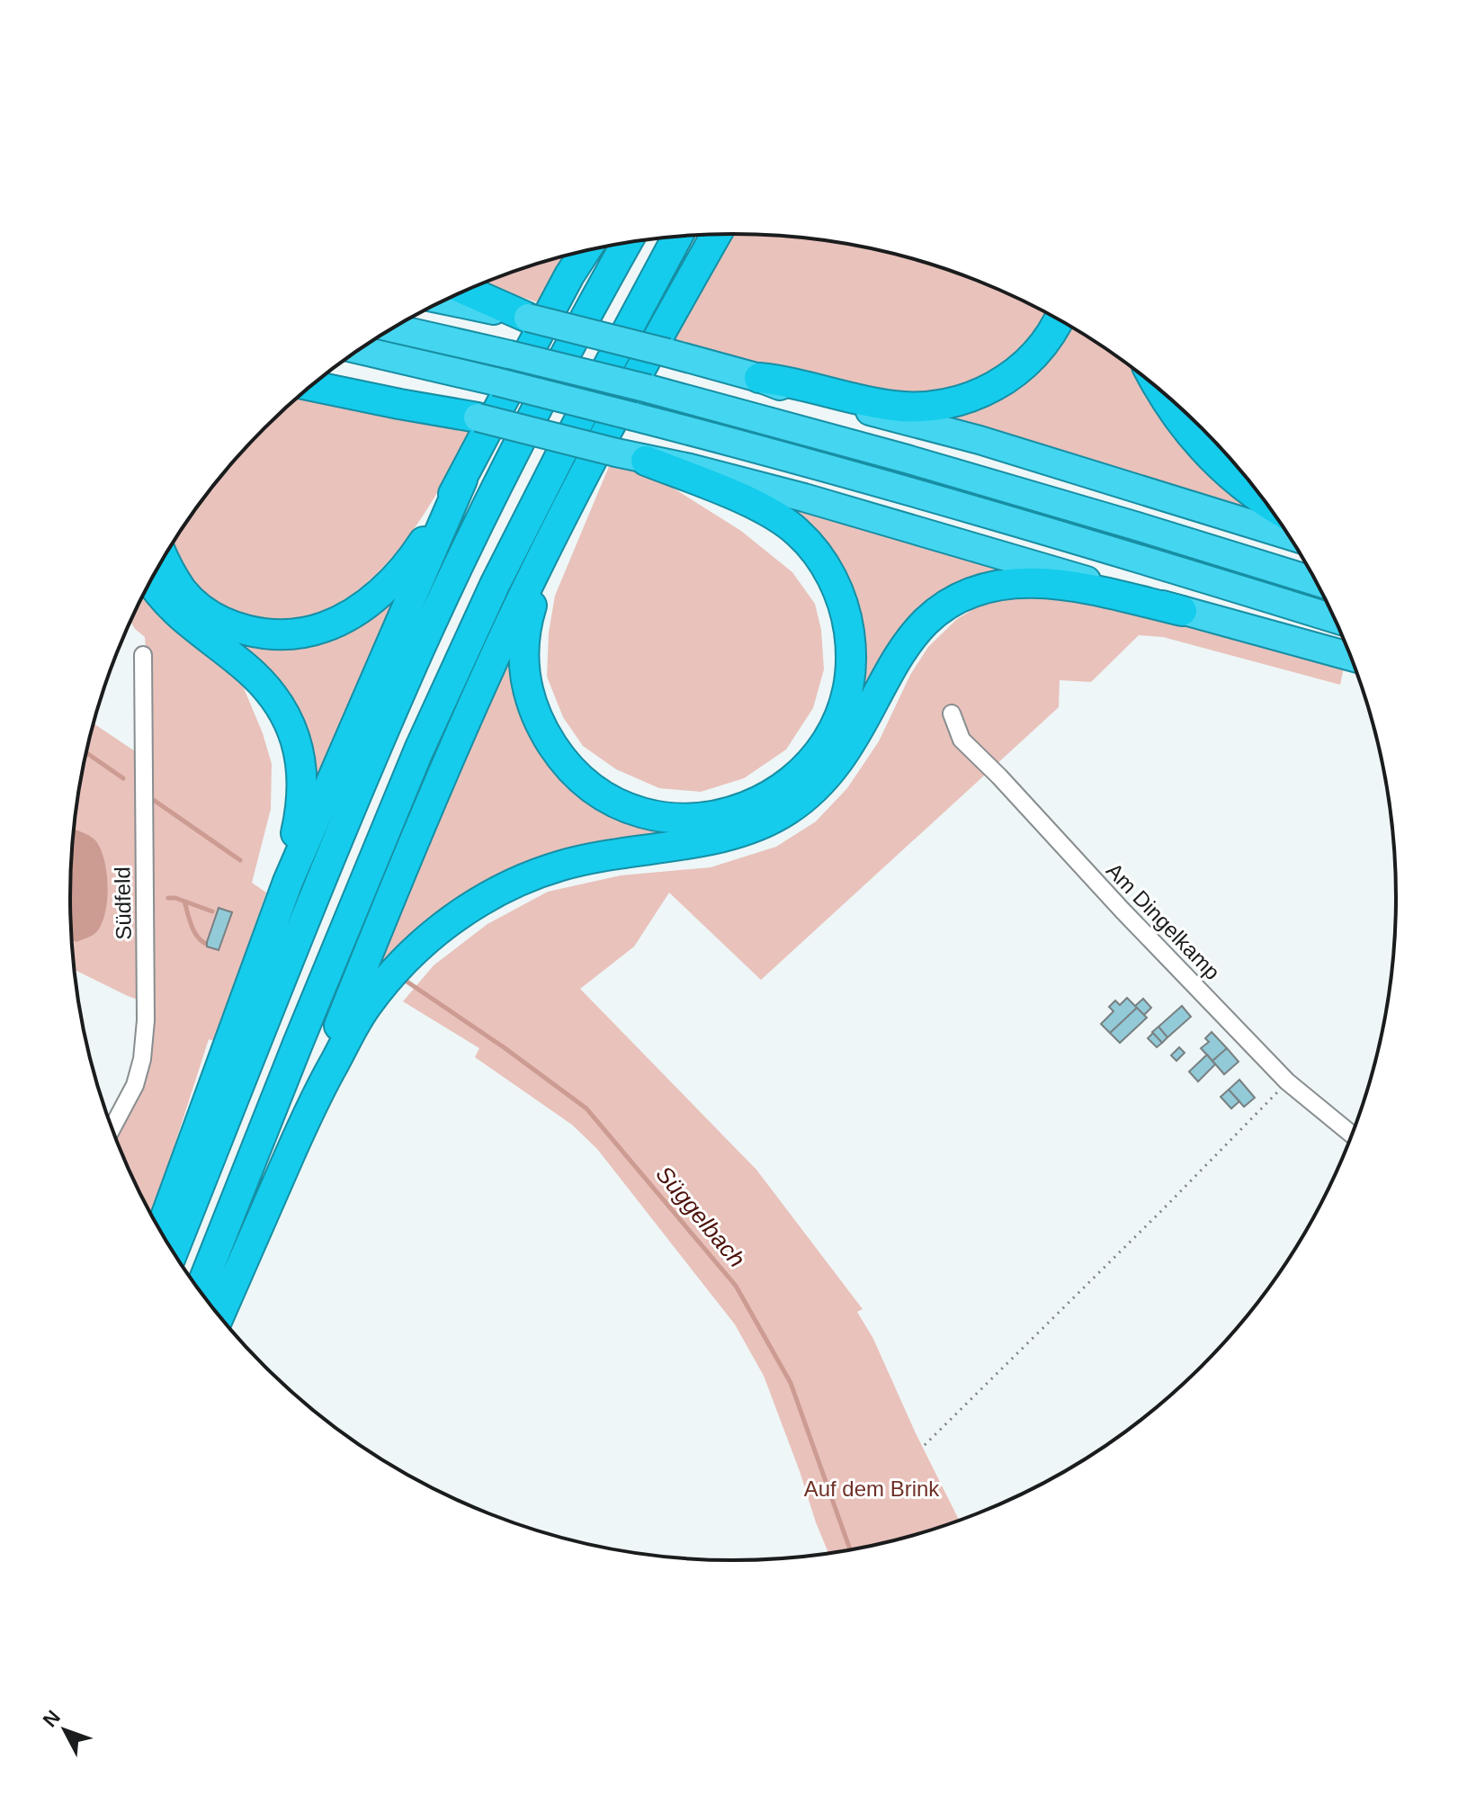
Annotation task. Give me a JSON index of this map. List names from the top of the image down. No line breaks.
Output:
{"streets":{"street":["Südfeld","Am Dingelkamp"]},"water":["Süggelbach"],"parks":["Auf dem Brink"],"north":"top left"}
